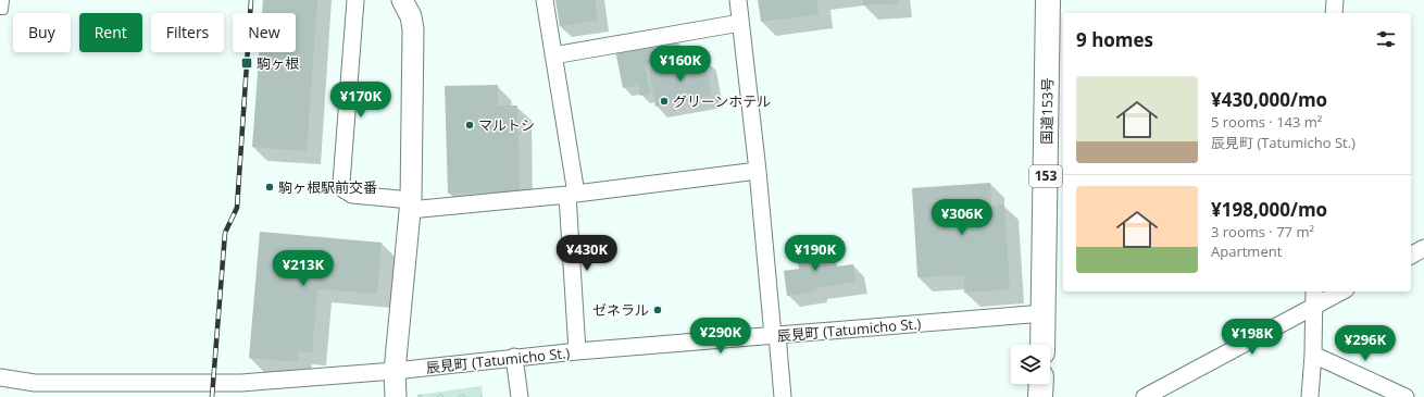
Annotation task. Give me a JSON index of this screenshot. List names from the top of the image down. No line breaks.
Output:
{"streets":{"highway":["国道153号","153"],"street":["辰見町 (Tatumicho St.)"]},"crossings":[["国道153号","辰見町 (Tatumicho St.)"]],"places":{"transit":["駒ヶ根"],"other":["グリーンホテル","マルトシ","駒ヶ根駅前交番","ゼネラル"]},"page":{"chip":["Buy","Rent","Filters","New"],"heading":"9 homes","price":["¥160K","¥170K","¥306K","¥430K","¥190K","¥213K","¥290K","¥198K","¥296K"],"list":[{"name":"¥430,000/mo","note":"5 rooms · 143 m² · 辰見町 (Tatumicho St.)"},{"name":"¥198,000/mo","note":"3 rooms · 77 m² · Apartment"}]}}
